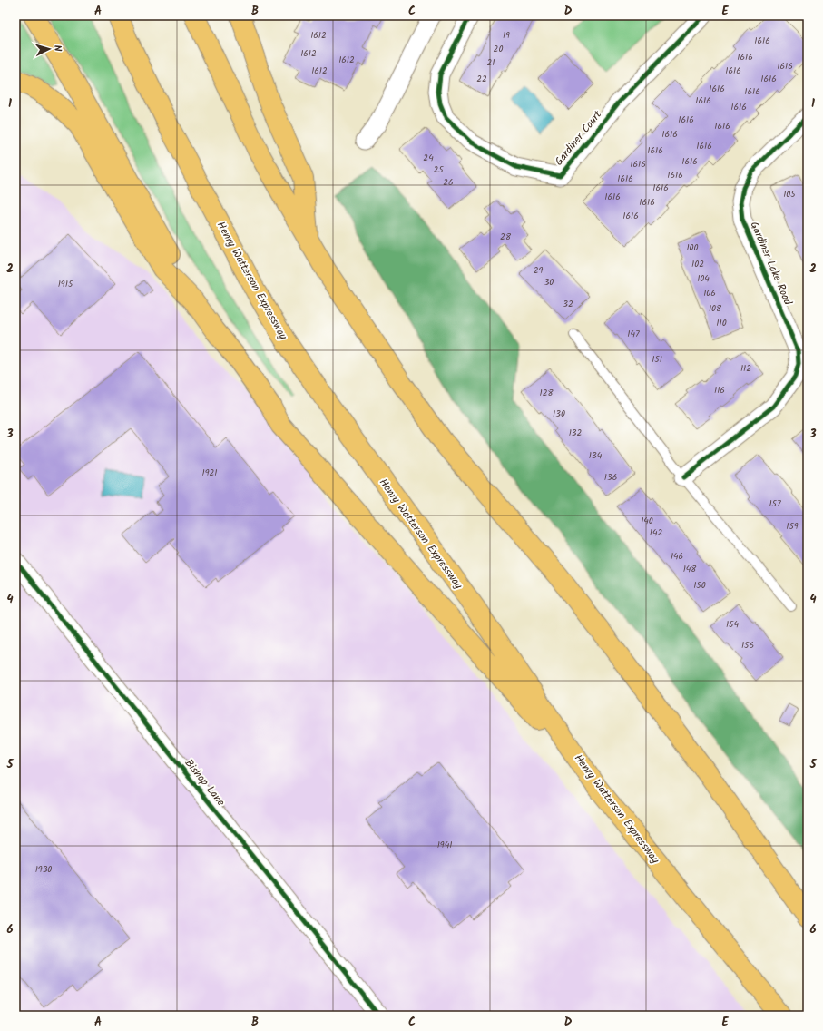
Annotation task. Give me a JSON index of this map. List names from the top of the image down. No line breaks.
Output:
{"streets":{"highway":["Henry Watterson Expressway"],"street":["Gardiner Court","Gardiner Lake Road","Bishop Lane"]},"house_numbers":["1612","19","1616","20","1612","1616","1612","21","1616","1612","1616","22","1616","1616","1616","1616","1616","1616","1616","1616","1616","1616","24","1616","1616","25","1616","1616","26","1616","105","1616","1616","1616","28","100","102","29","104","30","1915","106","32","108","110","147","151","112","116","128","130","132","134","1921","136","157","140","159","142","146","148","150","154","156","1941","1930"],"north":"right","grid":{"columns":["A","B","C","D","E"],"rows":["1","2","3","4","5","6"]}}
